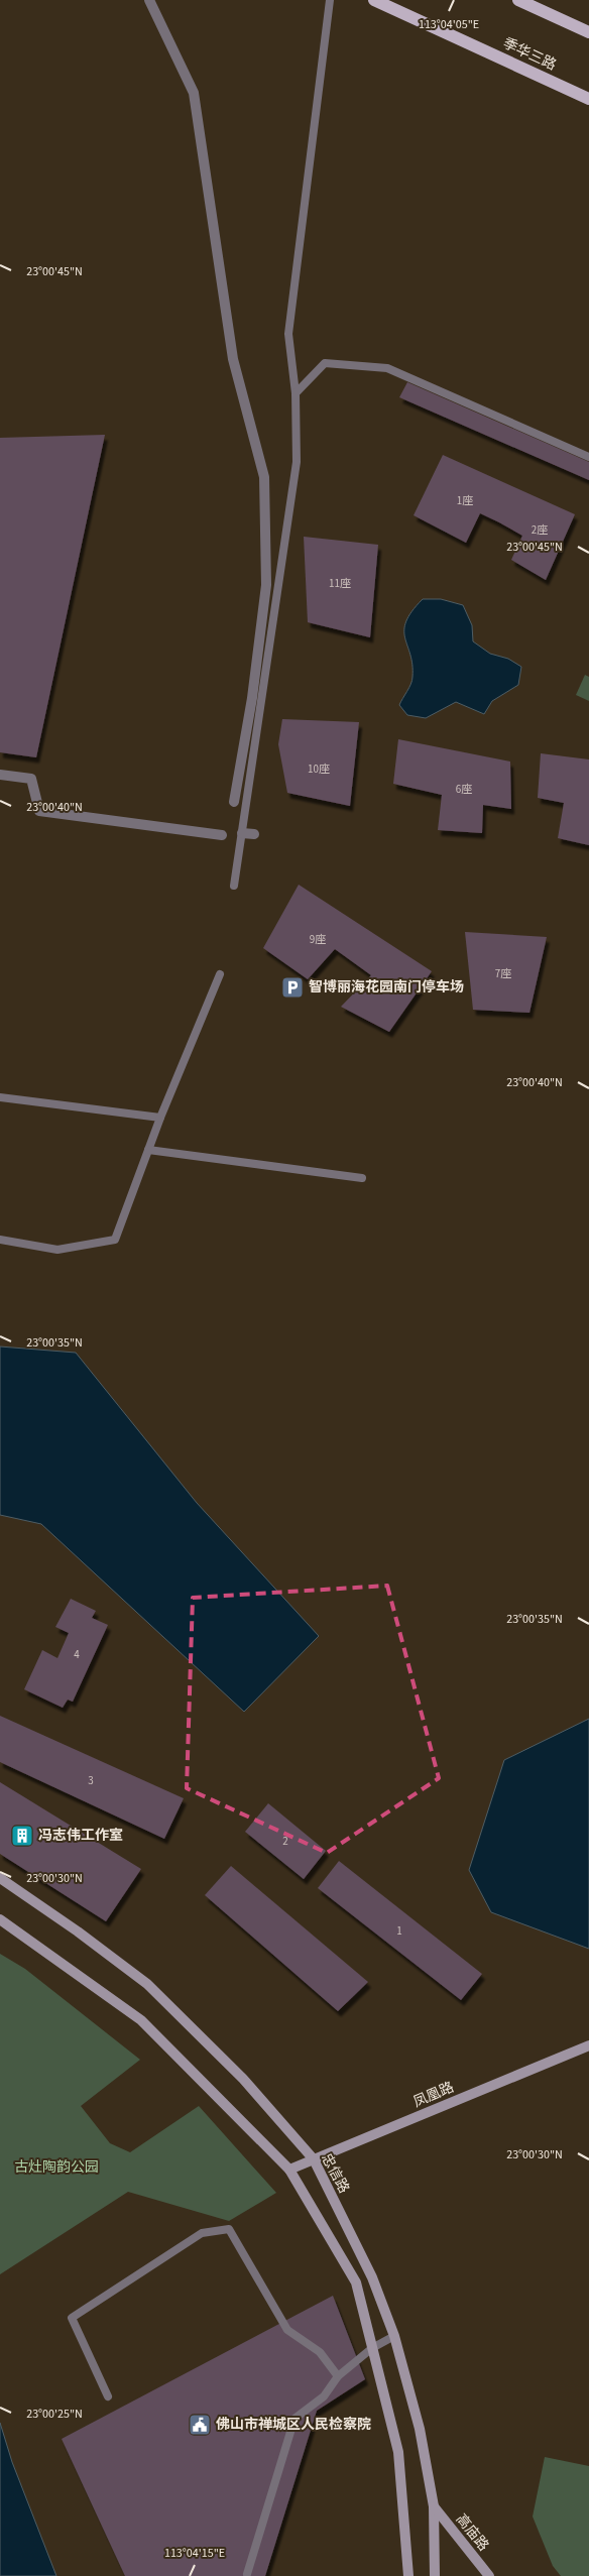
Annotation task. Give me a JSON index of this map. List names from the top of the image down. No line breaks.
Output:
{"streets":{"main road":["季华三路","凤凰路","忠信路","高庙路"]},"crossings":[["凤凰路","忠信路"],["忠信路","高庙路"]],"parks":["古灶陶韵公园"],"places":{"parking":["智博丽海花园南门停车场"],"building":["冯志伟工作室"],"public building":["佛山市禅城区人民检察院"]},"house_numbers":["1座","2座","11座","10座","6座","9座","7座","4","3","2","1"],"coordinates":["113°04'05\"E","23°00'45\"N","23°00'40\"N","23°00'35\"N","23°00'30\"N","23°00'25\"N","113°04'15\"E"]}
